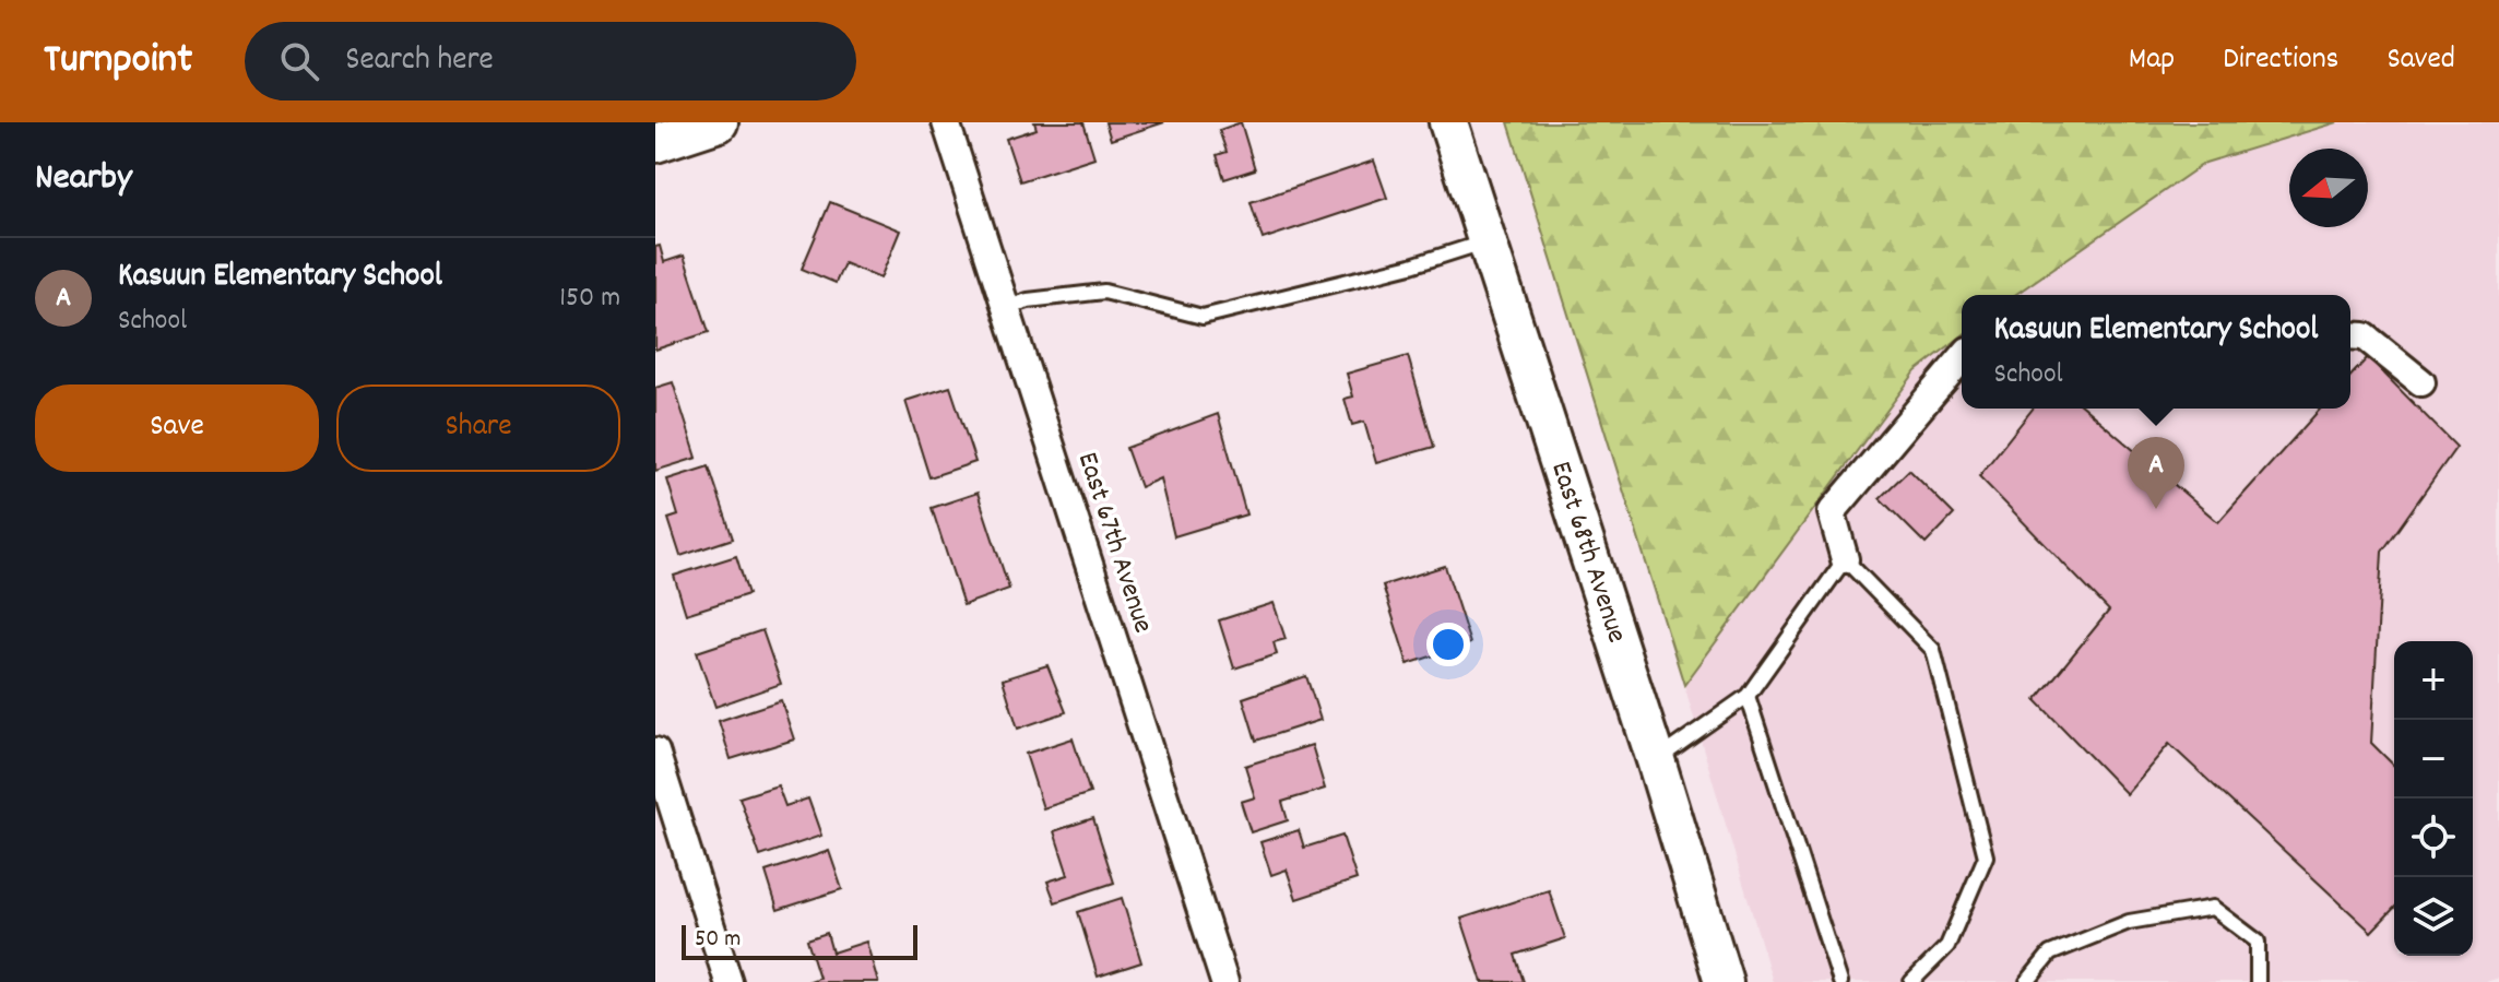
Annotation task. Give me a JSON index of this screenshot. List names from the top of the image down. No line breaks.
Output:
{"streets":{"street":["East 67th Avenue","East 68th Avenue"]},"scale_bar":"50 m","north":"left","page":{"header":"Turnpoint","search":"Search here","nav":["Map","Directions","Saved"],"heading":"Nearby","list":[{"mark":"A","name":"Kasuun Elementary School","note":"School","value":"150 m"}],"popup":["Kasuun Elementary School","School"],"buttons":["Save","Share"],"pins":"A","map_buttons":["+","−"],"scale":"50 m"}}
